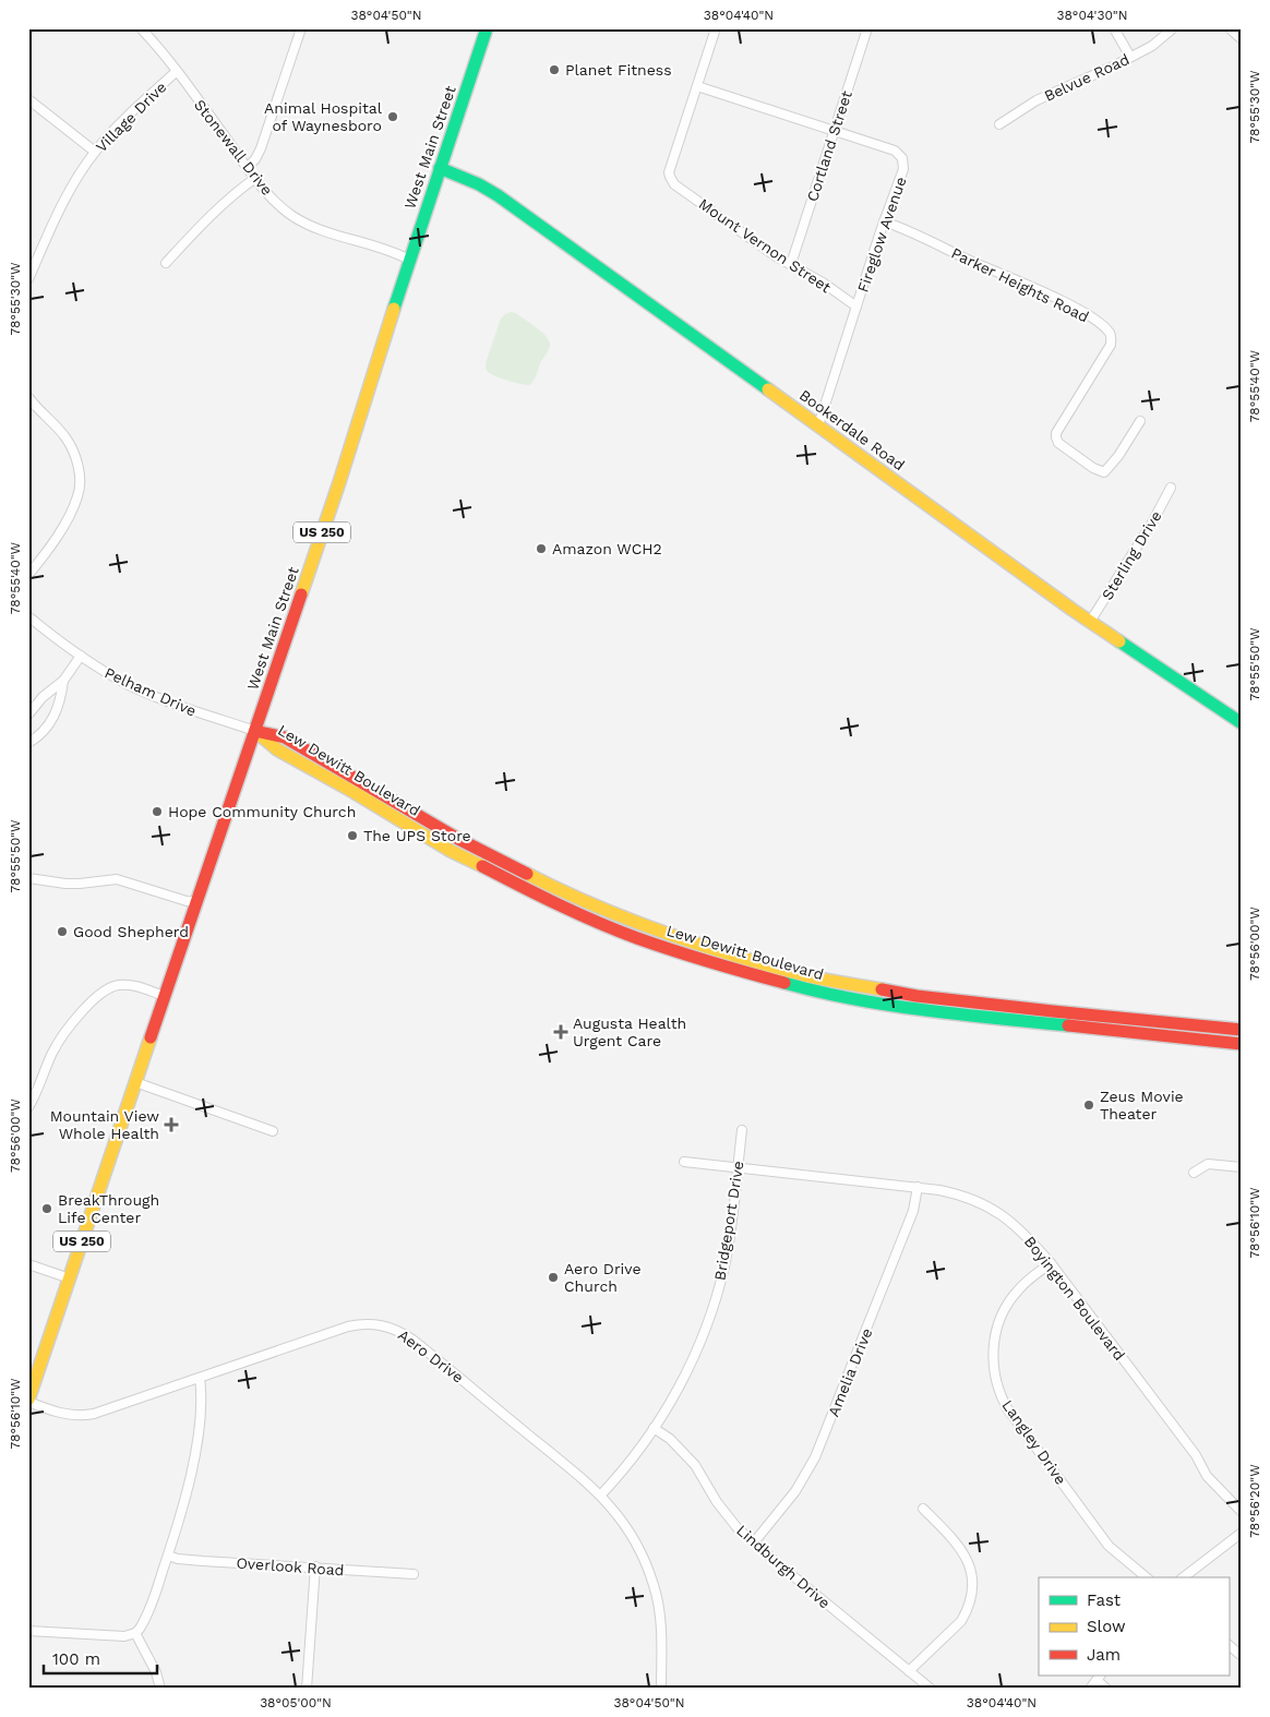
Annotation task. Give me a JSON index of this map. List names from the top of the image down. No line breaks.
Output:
{"streets":{"main road":["West Main Street","Bookerdale Road","US 250","Lew Dewitt Boulevard"],"street":["Belvue Road","Village Drive","Cortland Street","Stonewall Drive","Fireglow Avenue","Mount Vernon Street","Parker Heights Road","Sterling Drive","Pelham Drive","Bridgeport Drive","Boyington Boulevard","Aero Drive","Amelia Drive","Langley Drive","Overlook Road","Lindburgh Drive"]},"crossings":[["Village Drive","Stonewall Drive"],["Cortland Street","Fireglow Avenue"],["Cortland Street","Mount Vernon Street"],["Stonewall Drive","West Main Street"],["West Main Street","Bookerdale Road"],["West Main Street","US 250"],["West Main Street","Pelham Drive"],["West Main Street","Lew Dewitt Boulevard"],["Fireglow Avenue","Mount Vernon Street"],["Fireglow Avenue","Parker Heights Road"],["Fireglow Avenue","Bookerdale Road"],["Bookerdale Road","Sterling Drive"],["US 250","Aero Drive"],["Pelham Drive","Lew Dewitt Boulevard"],["Bridgeport Drive","Boyington Boulevard"],["Bridgeport Drive","Lindburgh Drive"],["Boyington Boulevard","Amelia Drive"],["Boyington Boulevard","Langley Drive"],["Amelia Drive","Lindburgh Drive"]],"places":{"other":["Planet Fitness","Animal Hospital of Waynesboro","Amazon WCH2","Hope Community Church","The UPS Store","Good Shepherd","Zeus Movie Theater","BreakThrough Life Center","Aero Drive Church"],"health":["Augusta Health Urgent Care","Mountain View Whole Health"]},"legend":["Fast","Slow","Jam"],"scale_bar":"100 m","coordinates":["38°04'50\"N","38°04'40\"N","38°04'30\"N","78°55'30\"W","78°55'40\"W","78°55'50\"W","78°56'00\"W","78°56'10\"W","78°56'20\"W","38°05'00\"N"]}
